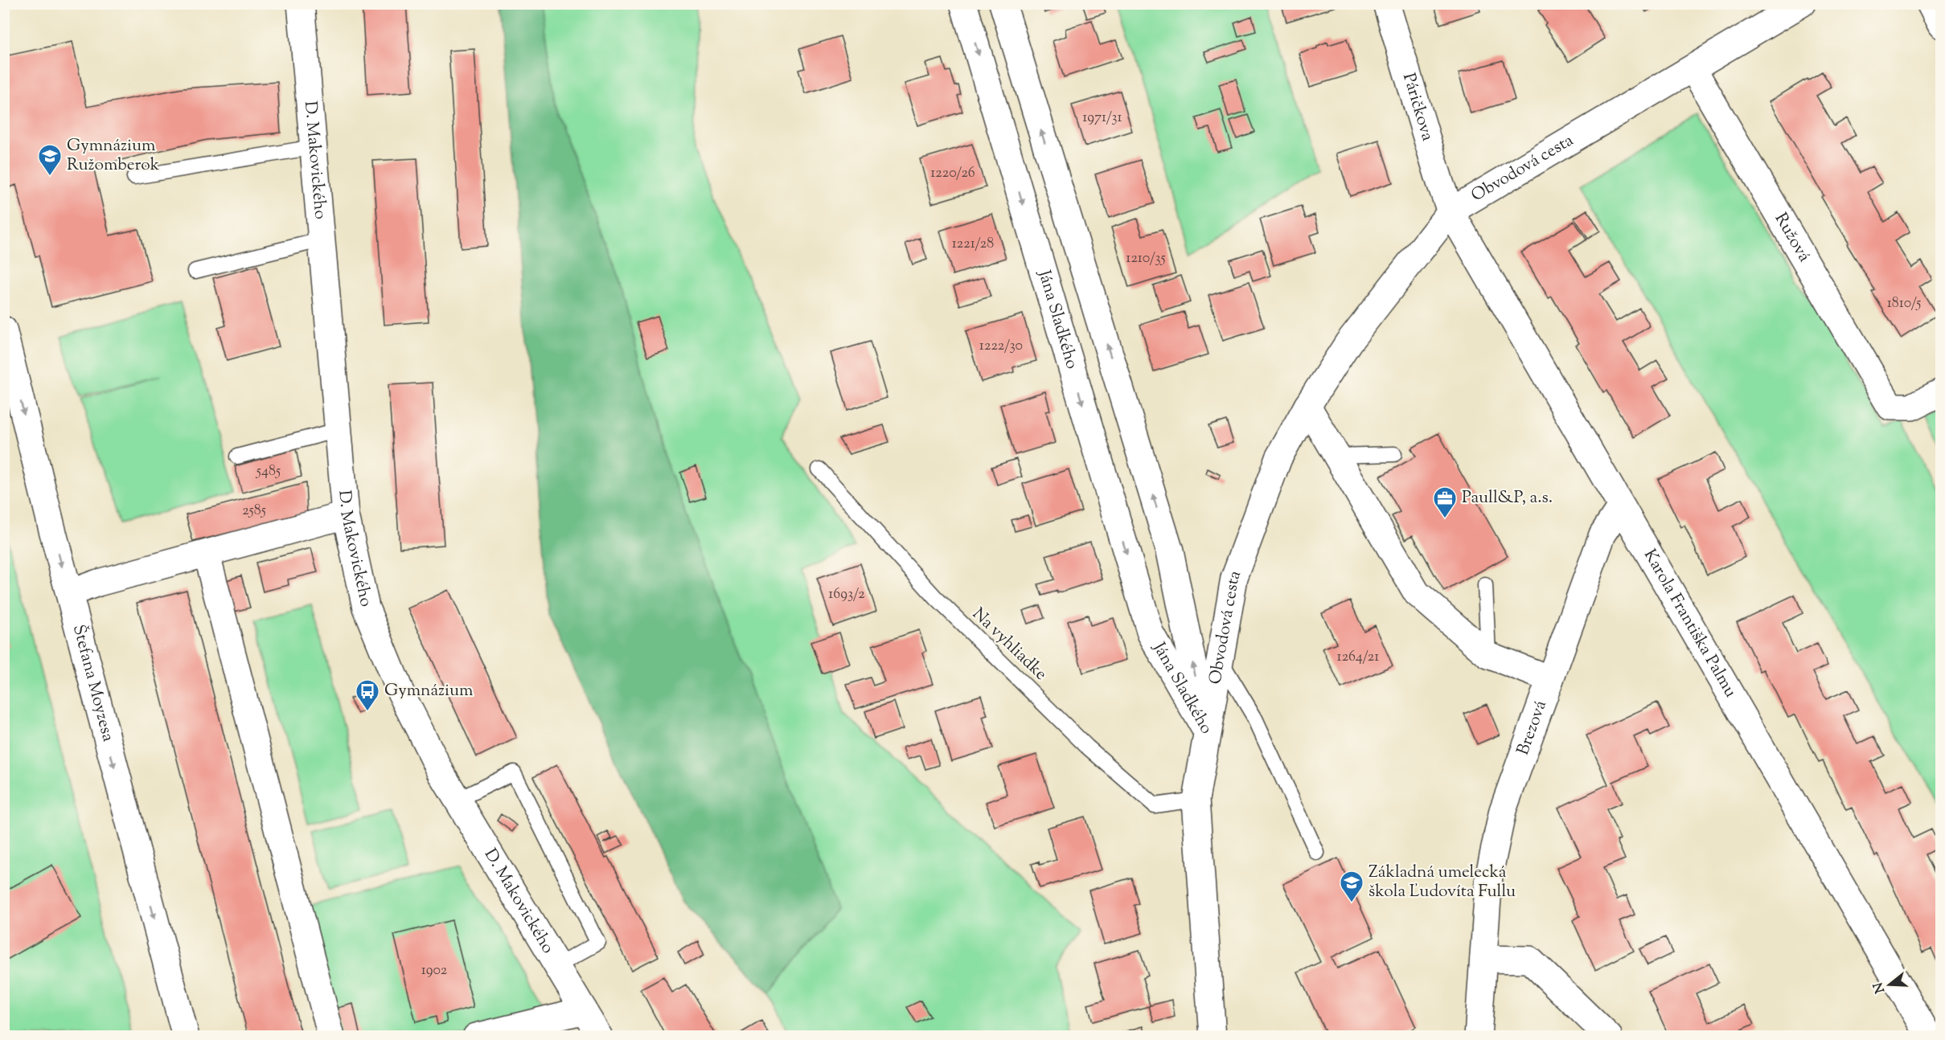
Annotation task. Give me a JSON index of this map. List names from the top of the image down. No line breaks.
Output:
{"streets":{"street":["Páričkova","D. Makovického","Obvodová cesta","Ružová","Jána Sladkého","Karola Františka Palmu","Štefana Moyzesa","Brezová"],"lane":["Na vyhliadke"]},"crossings":[["Páričkova","Obvodová cesta"],["Páričkova","Karola Františka Palmu"],["Obvodová cesta","Ružová"],["Obvodová cesta","Jána Sladkého"],["Obvodová cesta","Karola Františka Palmu"],["Obvodová cesta","Na vyhliadke"],["Karola Františka Palmu","Brezová"]],"places":{"school or university":["Gymnázium Ružomberok","Základná umelecká škola Ľudovíta Fullu"],"office":["Paull&P, a.s."],"bus stop":["Gymnázium"]},"house_numbers":["1971/31","1220/26","1221/28","1210/35","1810/5","1222/30","5485","2585","1693/2","1264/21","1902"],"north":"left"}
